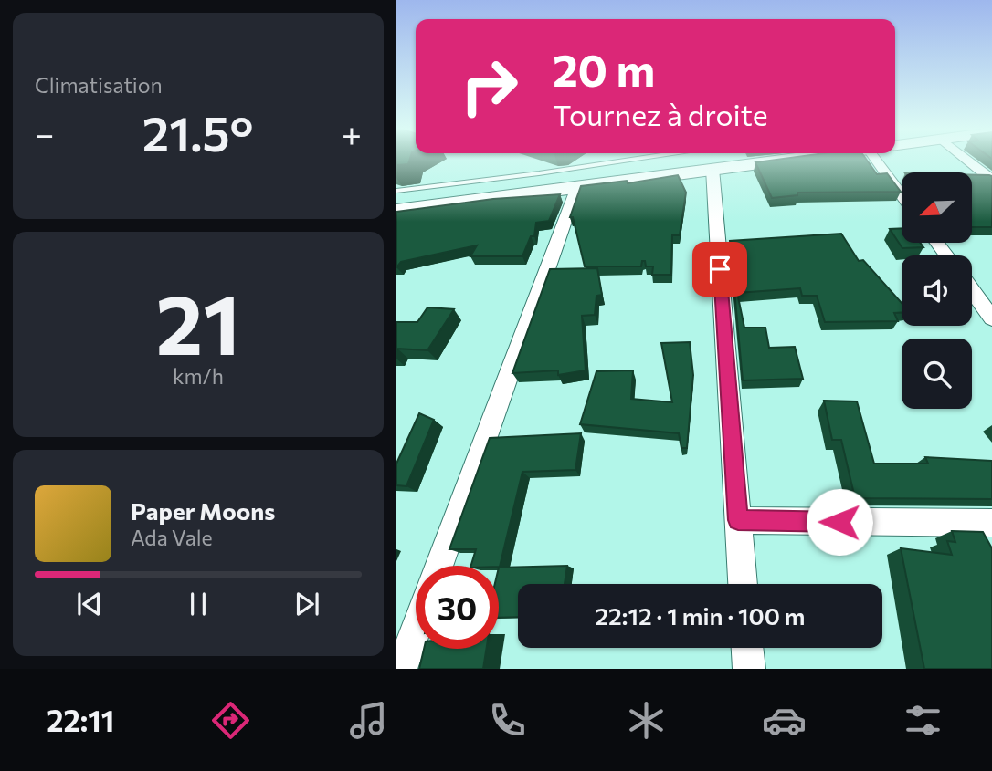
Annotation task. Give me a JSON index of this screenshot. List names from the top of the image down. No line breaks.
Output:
{"north":"bottom left","page":{"tile":["Climatisation",["21","km/h"]],"turn":["20 m","Tournez à droite"],"heat":["−","21.5°","+"],"song":["Paper Moons","Ada Vale"],"limit":"30","trip":"22:12 · 1 min · 100 m","tabs":"22:11"}}
